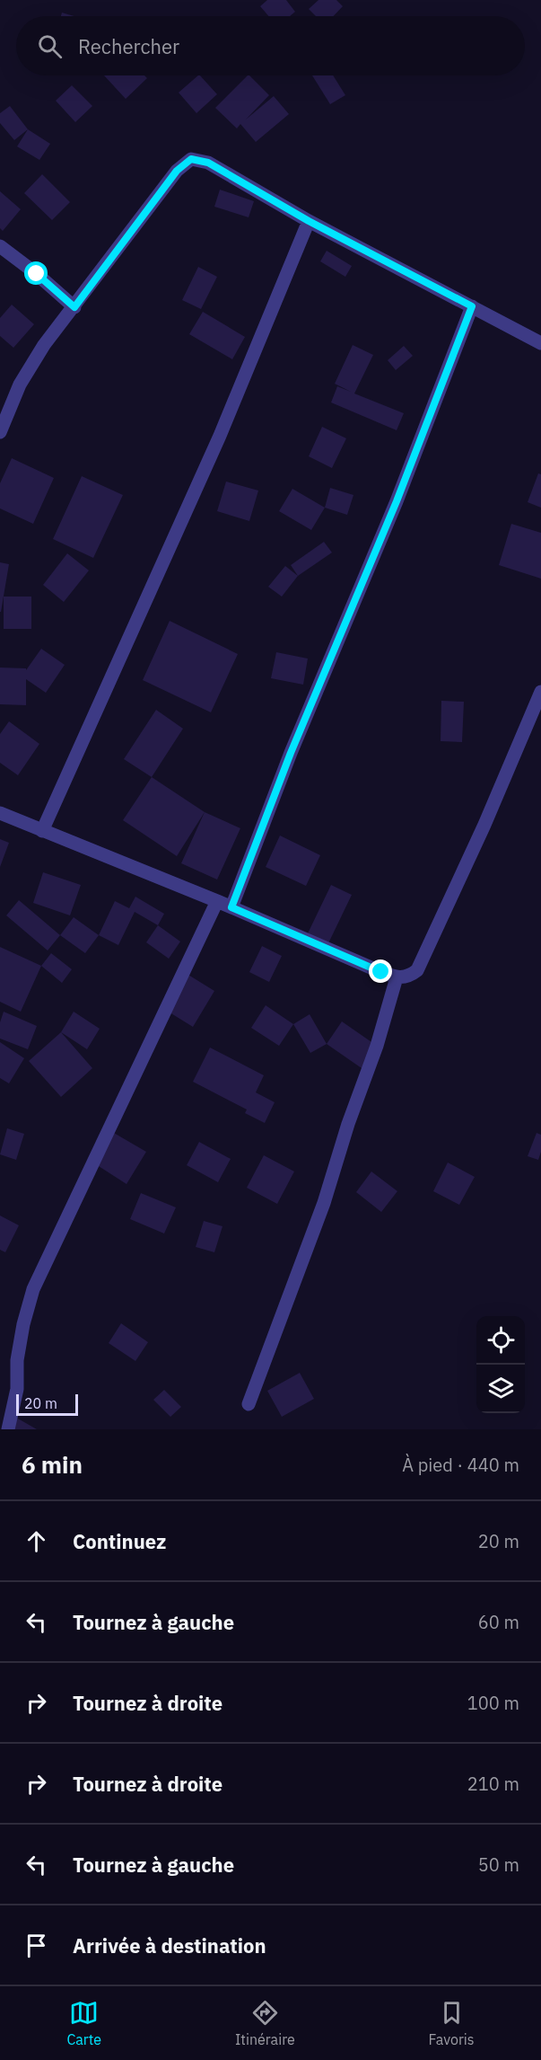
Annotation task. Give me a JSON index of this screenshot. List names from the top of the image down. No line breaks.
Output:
{"scale_bar":"20 m","page":{"search":"Rechercher","scale":"20 m","heading":["6 min","À pied · 440 m"],"list":[["Continuez","20 m"],["Tournez à gauche","60 m"],["Tournez à droite","100 m"],["Tournez à droite","210 m"],["Tournez à gauche","50 m"],"Arrivée à destination"],"nav":["Carte","Itinéraire","Favoris"]}}
